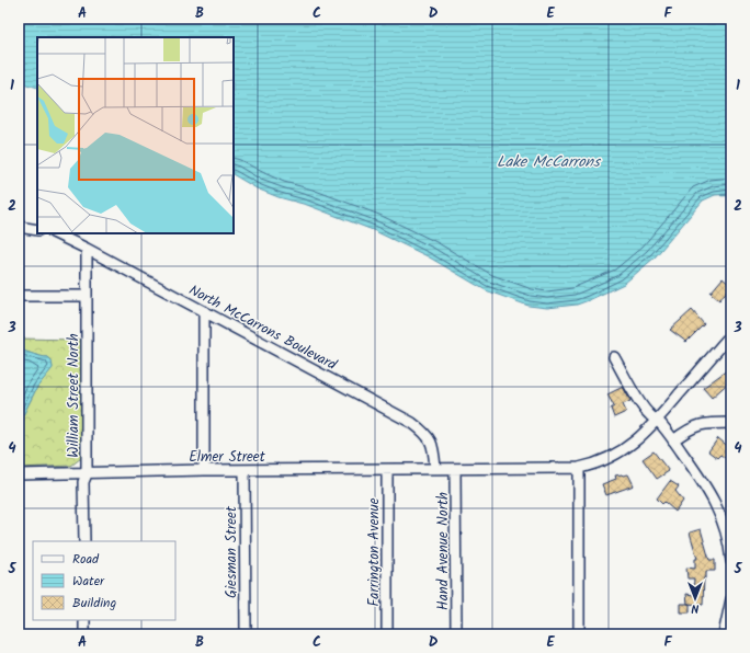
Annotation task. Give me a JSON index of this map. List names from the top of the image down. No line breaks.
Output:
{"streets":{"street":["North McCarrons Boulevard","William Street North","Elmer Street","Hand Avenue North","Giesman Street","Farrington Avenue"]},"crossings":[["North McCarrons Boulevard","William Street North"],["North McCarrons Boulevard","Elmer Street"],["William Street North","Elmer Street"],["Elmer Street","Hand Avenue North"],["Elmer Street","Giesman Street"],["Elmer Street","Farrington Avenue"]],"water":["Lake McCarrons"],"legend":["Road","Water","Building"],"north":"bottom","grid":{"columns":["A","B","C","D","E","F"],"rows":["1","2","3","4","5"]}}
